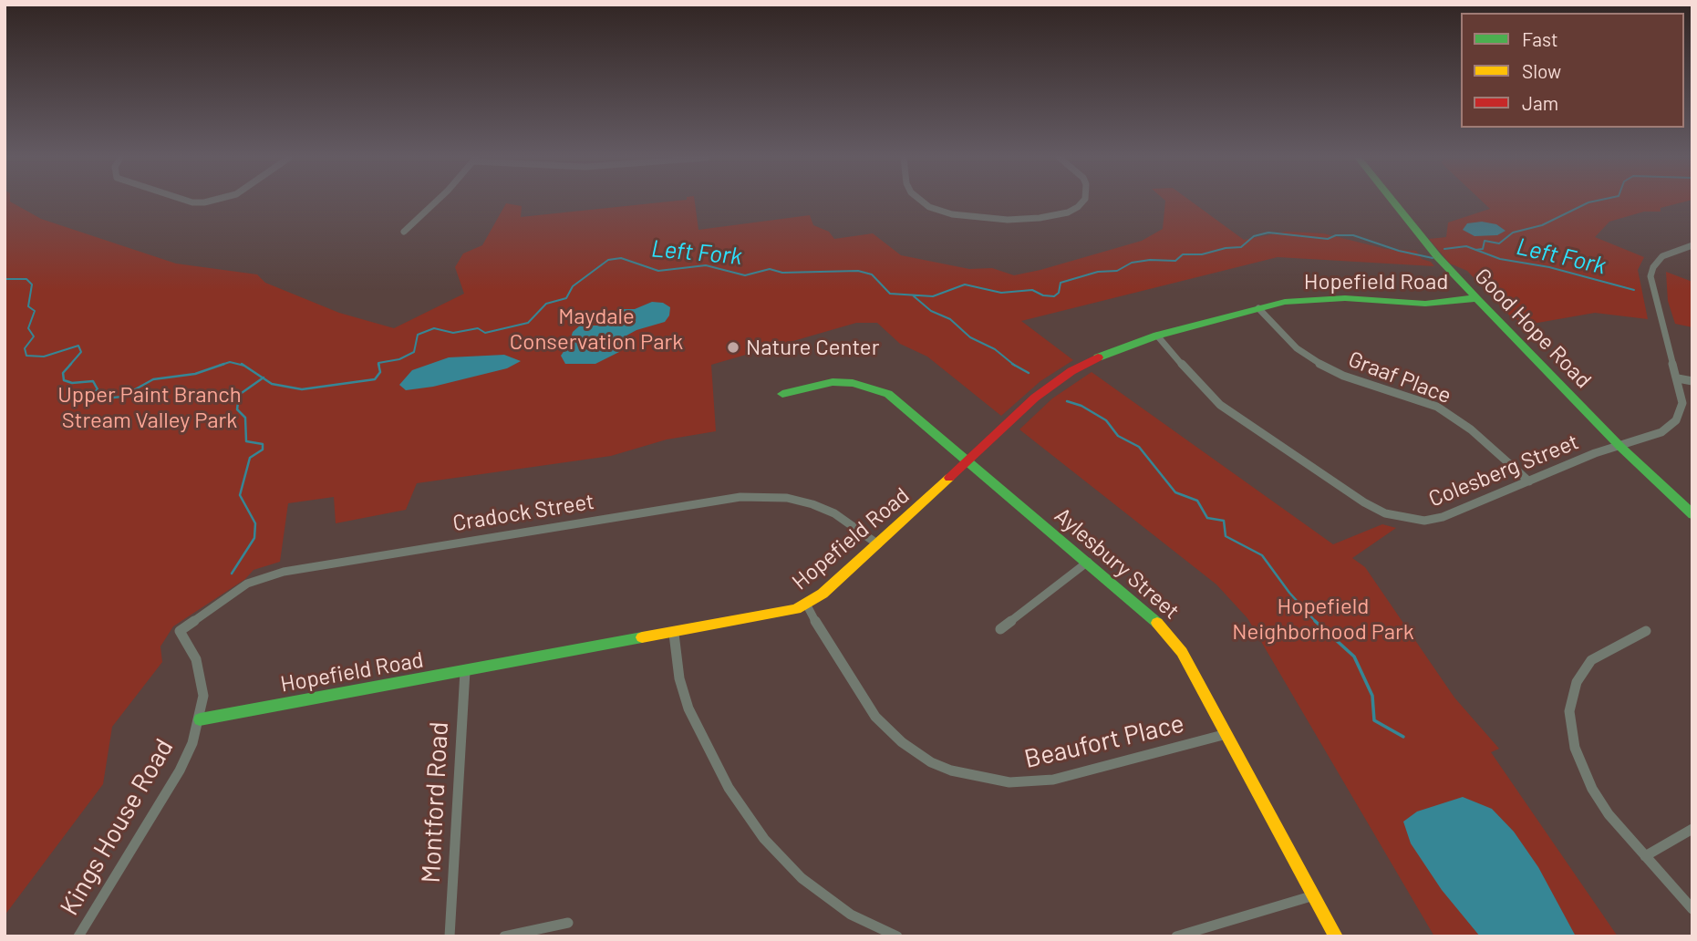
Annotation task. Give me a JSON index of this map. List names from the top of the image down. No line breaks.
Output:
{"streets":{"street":["Hopefield Road","Good Hope Road","Graaf Place","Colesberg Street","Cradock Street","Aylesbury Street","Beaufort Place","Montford Road","Kings House Road"]},"crossings":[["Hopefield Road","Good Hope Road"],["Hopefield Road","Graaf Place"],["Hopefield Road","Colesberg Street"],["Hopefield Road","Cradock Street"],["Hopefield Road","Aylesbury Street"],["Hopefield Road","Beaufort Place"],["Hopefield Road","Montford Road"],["Hopefield Road","Kings House Road"],["Good Hope Road","Colesberg Street"],["Graaf Place","Colesberg Street"],["Cradock Street","Kings House Road"],["Aylesbury Street","Beaufort Place"]],"water":["Left Fork"],"parks":["Maydale Conservation Park","Upper Paint Branch Stream Valley Park","Hopefield Neighborhood Park"],"places":["Nature Center"],"legend":["Fast","Slow","Jam"]}
